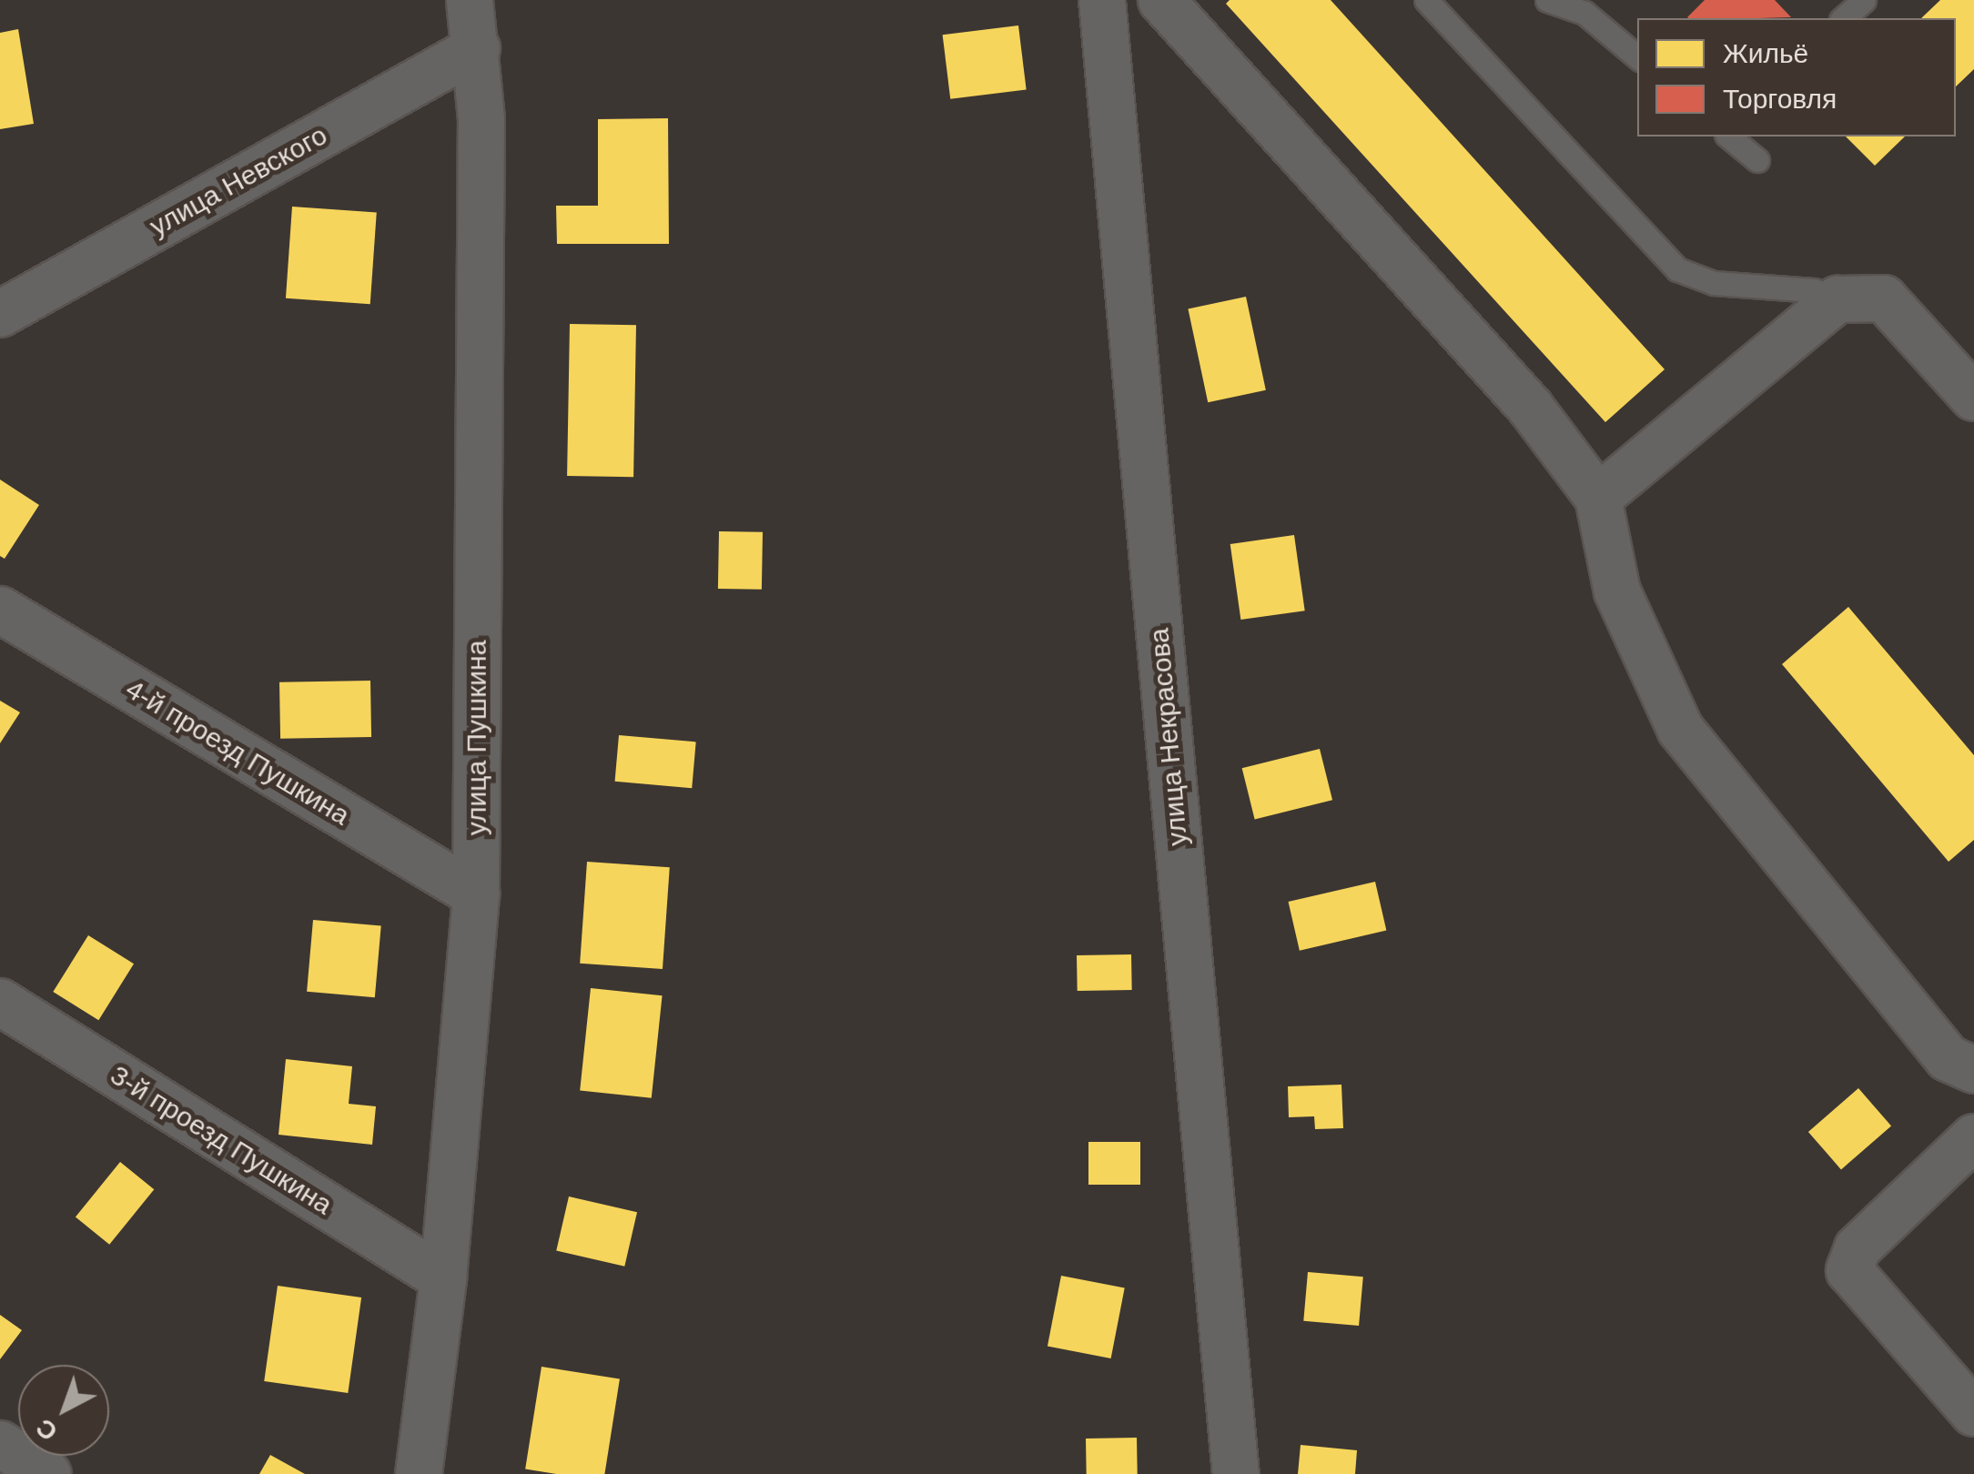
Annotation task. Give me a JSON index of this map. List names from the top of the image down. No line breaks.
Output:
{"streets":{"street":["улица Невского","улица Некрасова","улица Пушкина","4-й проезд Пушкина","3-й проезд Пушкина"]},"crossings":[["улица Невского","улица Пушкина"],["улица Пушкина","4-й проезд Пушкина"],["улица Пушкина","3-й проезд Пушкина"]],"legend":["Жильё","Торговля"],"north":"bottom left"}
